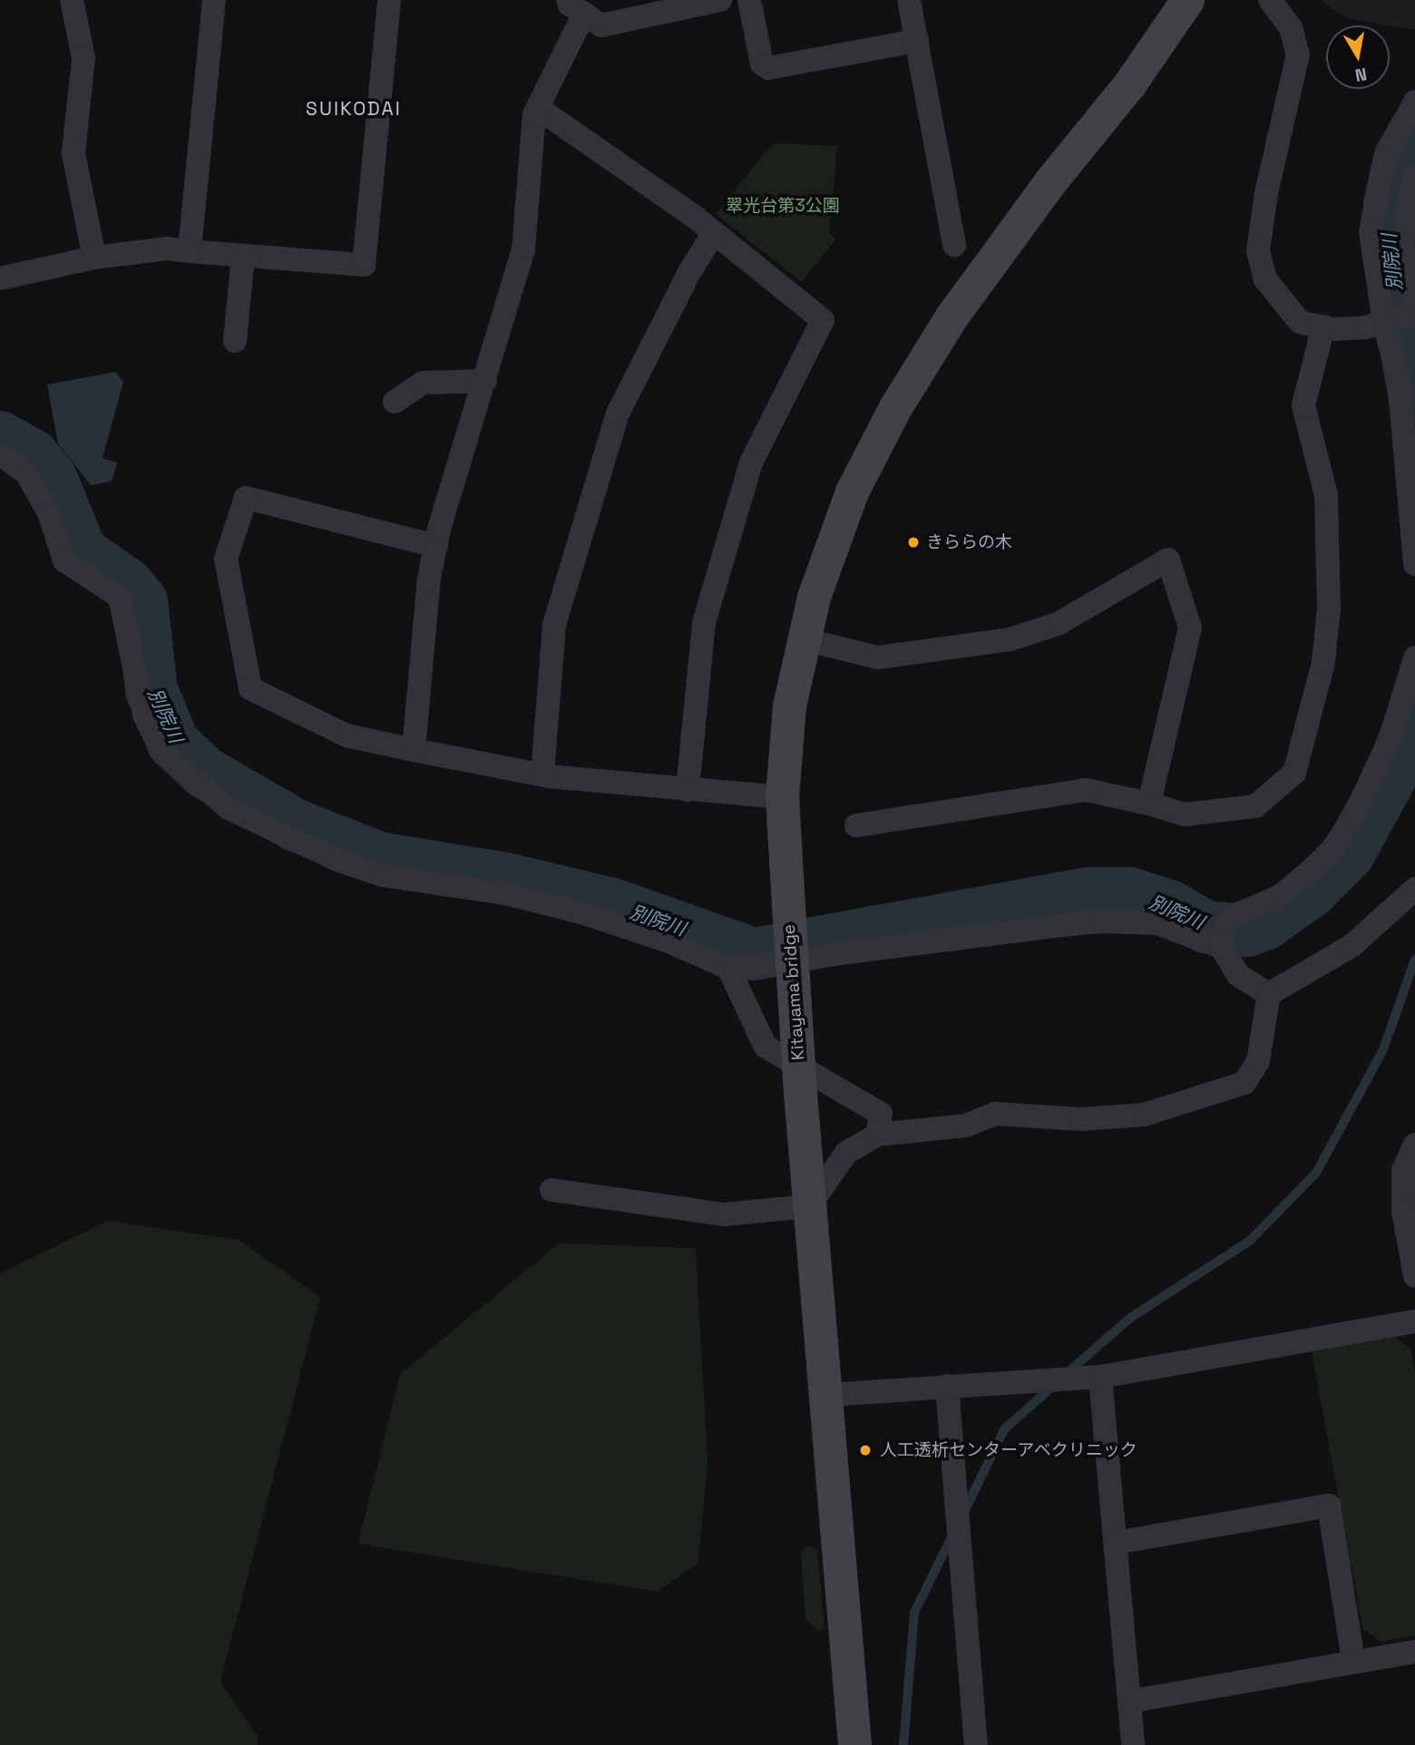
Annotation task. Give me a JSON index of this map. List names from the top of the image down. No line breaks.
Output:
{"streets":{"street":["Kitayama bridge"]},"districts":["SUIKODAI"],"water":["別院川"],"parks":["翠光台第3公園"],"places":["きららの木","人工透析センターアベクリニック"],"north":"bottom"}
